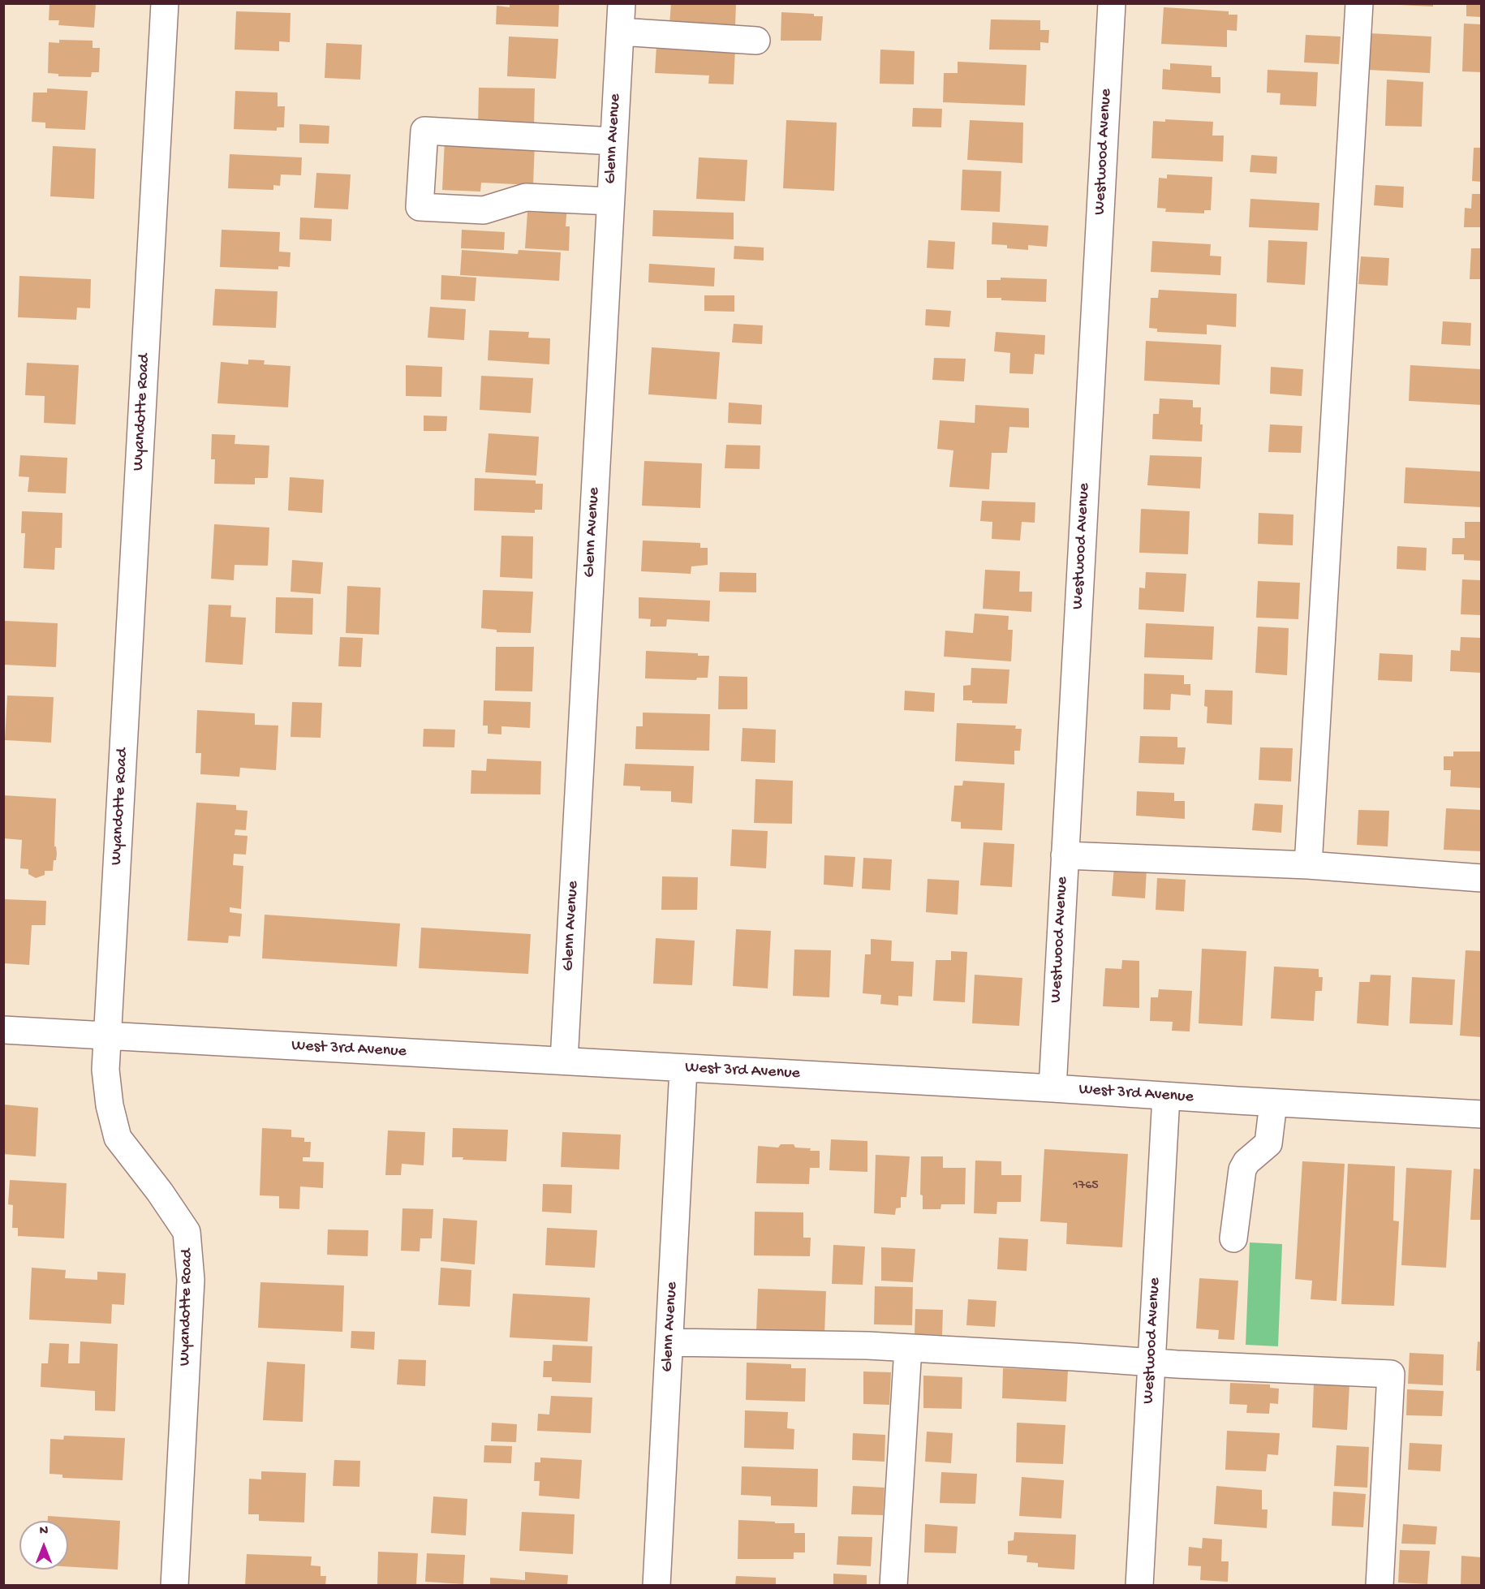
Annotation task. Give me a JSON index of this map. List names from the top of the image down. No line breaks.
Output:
{"streets":{"street":["Glenn Avenue","Westwood Avenue","Wyandotte Road","West 3rd Avenue"]},"crossings":[["Glenn Avenue","West 3rd Avenue"],["Westwood Avenue","West 3rd Avenue"],["Wyandotte Road","West 3rd Avenue"]],"house_numbers":["1765"],"north":"top"}
